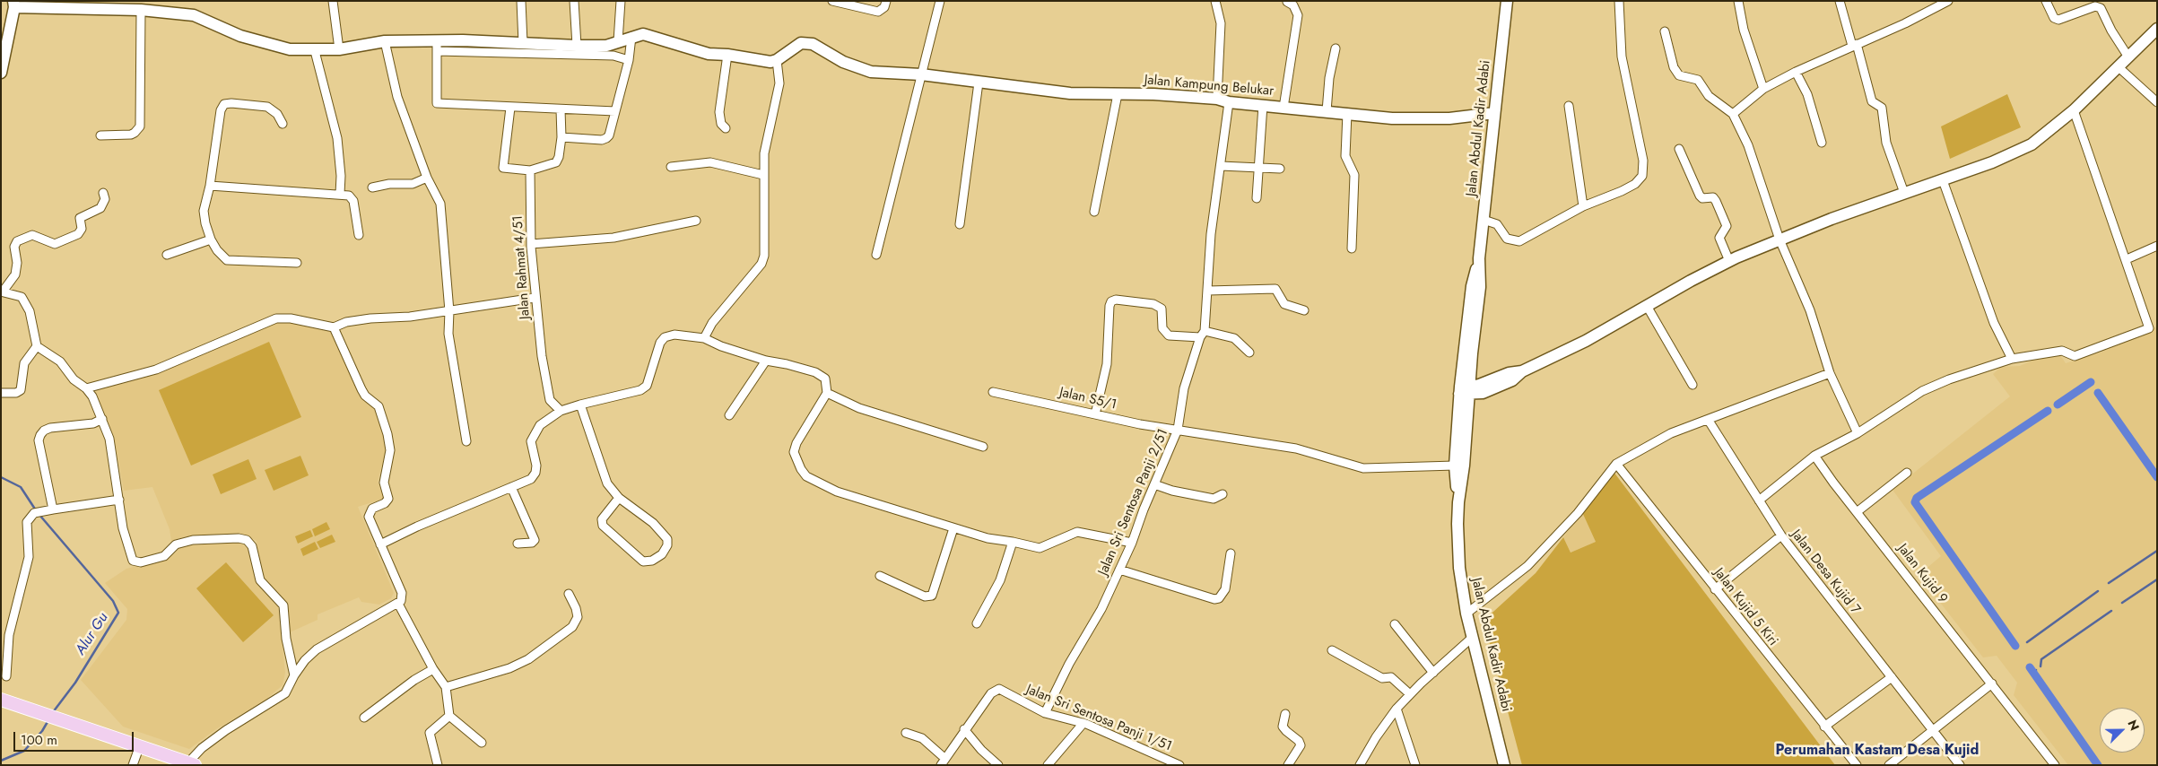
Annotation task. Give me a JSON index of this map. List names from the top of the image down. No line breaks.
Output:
{"streets":{"main road":["Jalan Kampung Belukar","Jalan Abdul Kadir Adabi"],"street":["Jalan Rahmat 4/51","Jalan S5/1","Jalan Sri Sentosa Panji 2/51","Jalan Desa Kujid 7","Jalan Kujid 9","Jalan Kujid 5 Kiri","Jalan Sri Sentosa Panji 1/51"]},"crossings":[["Jalan Kampung Belukar","Jalan Abdul Kadir Adabi"],["Jalan Kampung Belukar","Jalan Sri Sentosa Panji 2/51"],["Jalan Abdul Kadir Adabi","Jalan S5/1"],["Jalan S5/1","Jalan Sri Sentosa Panji 2/51"],["Jalan Sri Sentosa Panji 2/51","Jalan Sri Sentosa Panji 1/51"]],"districts":["Perumahan Kastam Desa Kujid"],"water":["Alur Gu"],"scale_bar":"100 m","north":"top right"}
